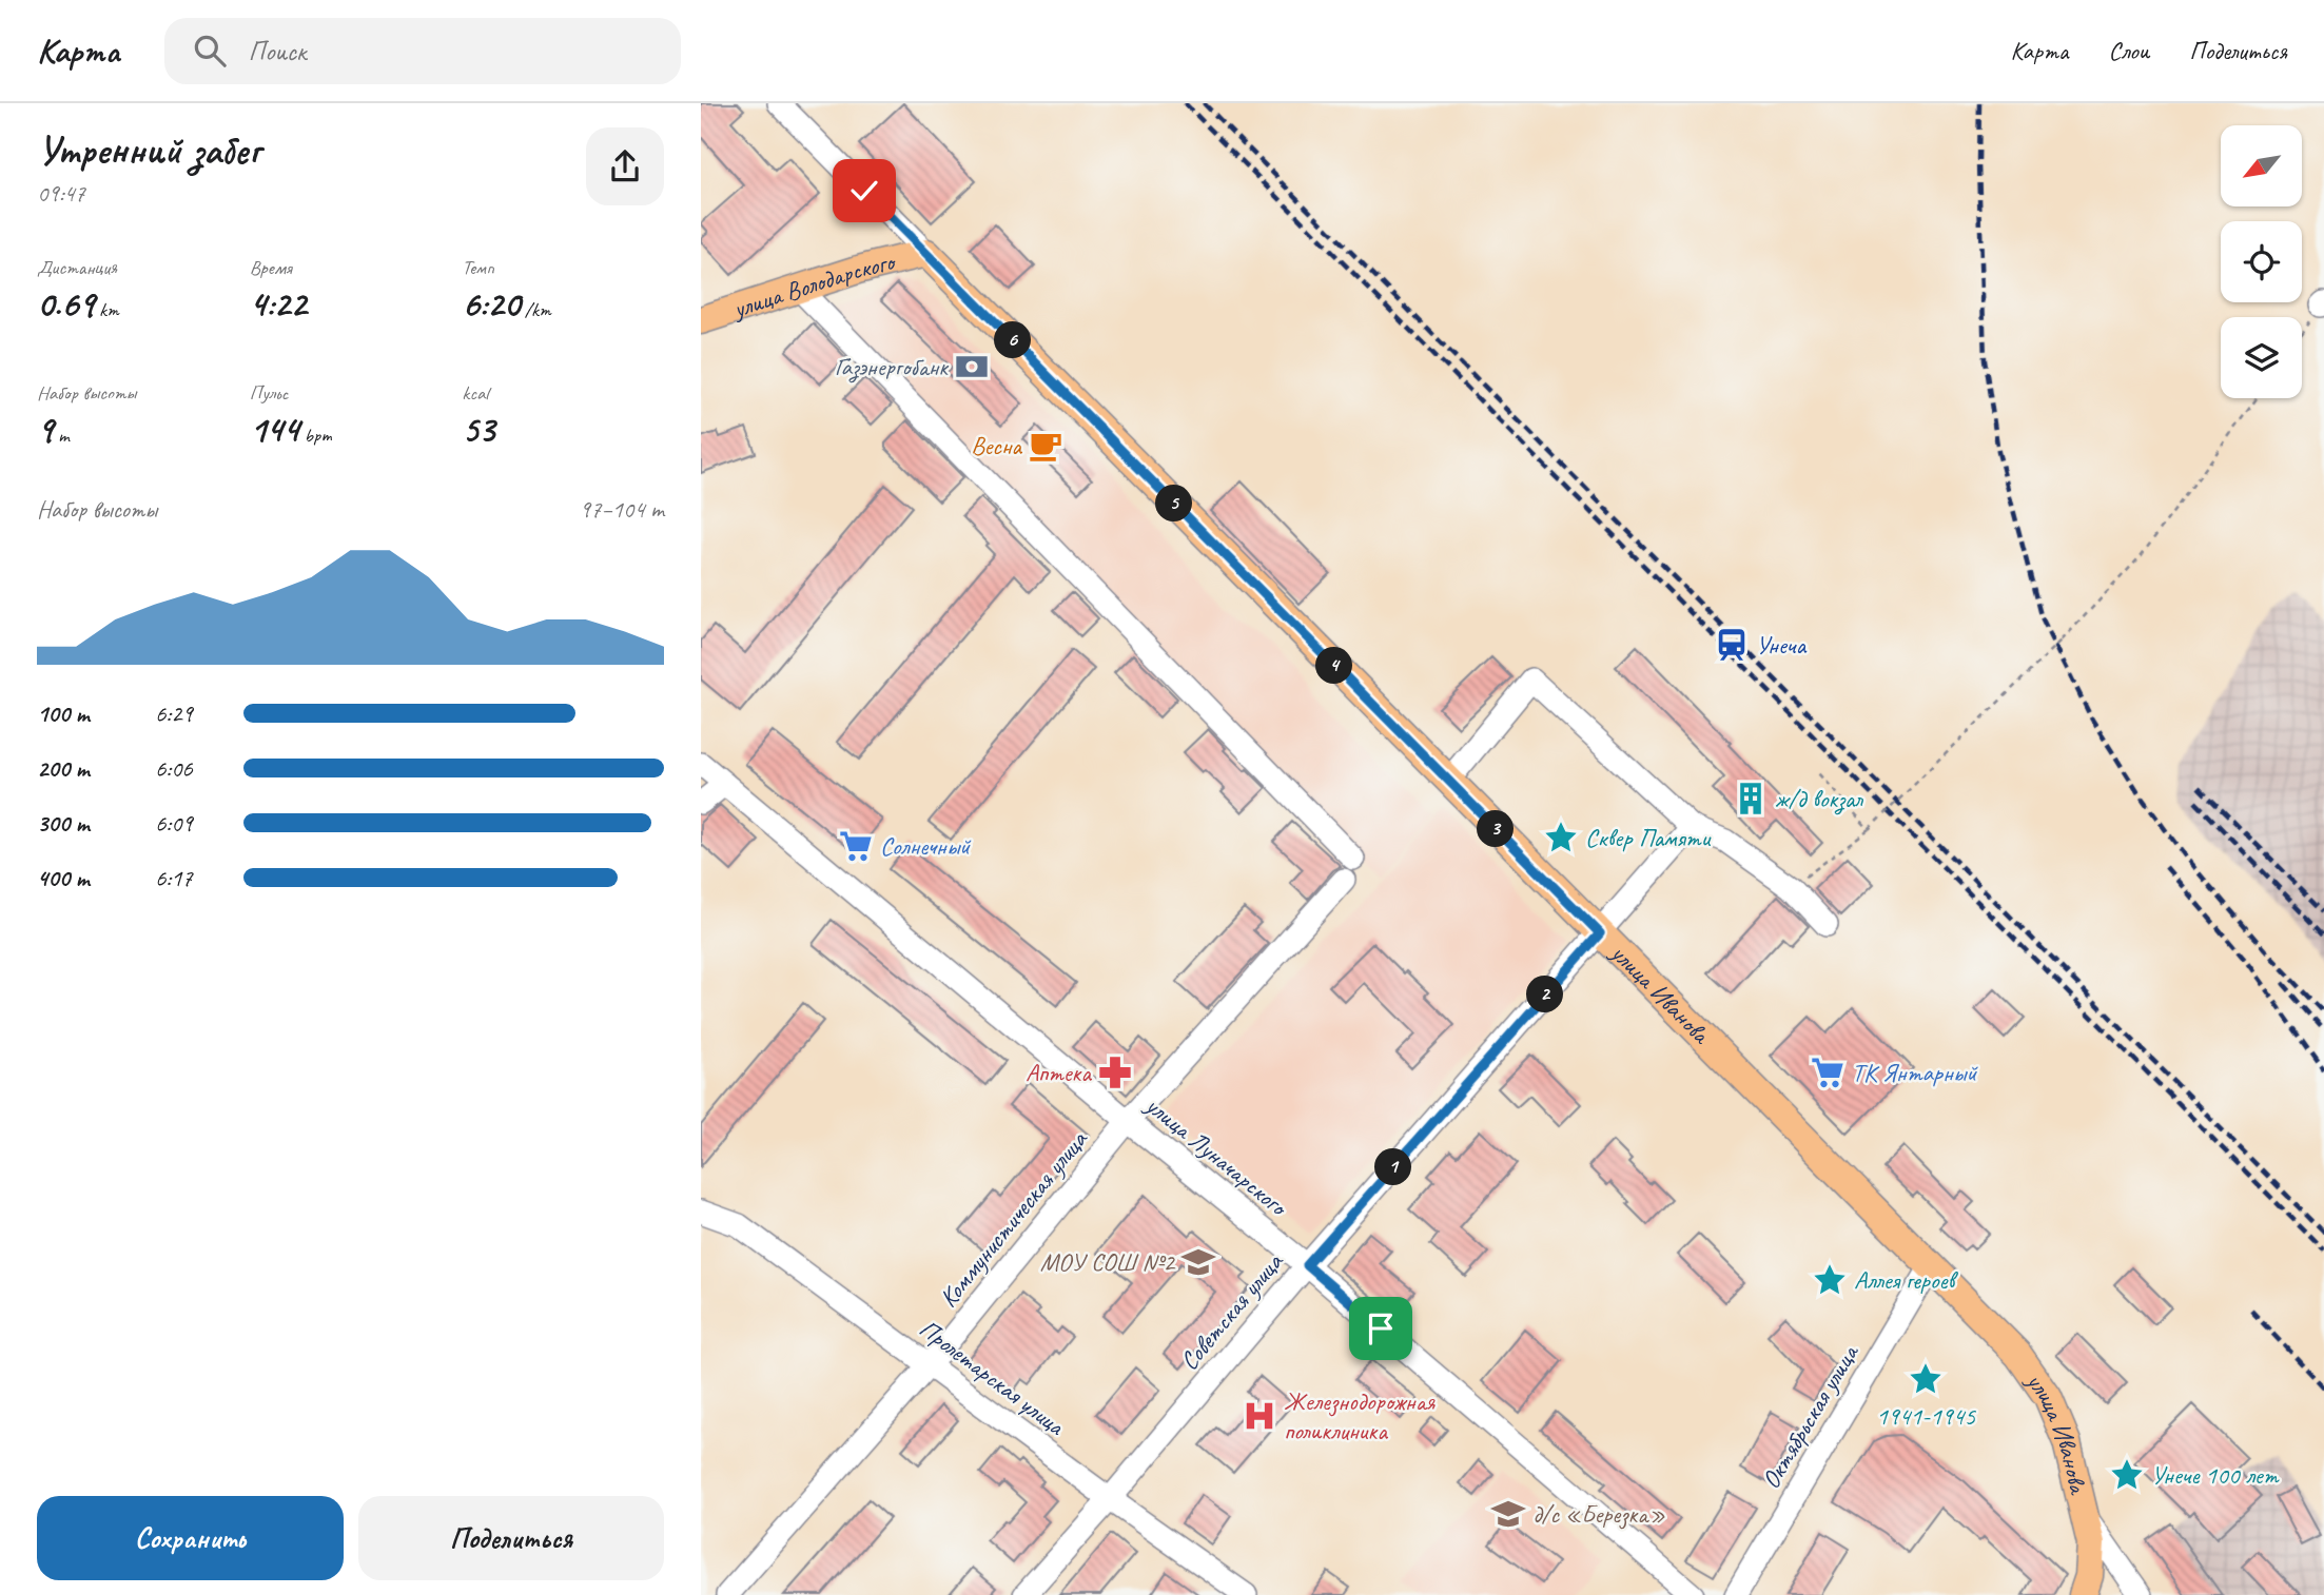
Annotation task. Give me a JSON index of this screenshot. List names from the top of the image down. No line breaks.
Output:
{"streets":{"main road":["улица Володарского","улица Иванова"],"street":["улица Луначарского","Коммунистическая улица","Советская улица","Пролетарская улица","Октябрьская улица"]},"crossings":[["улица Володарского","улица Иванова"],["улица Иванова","Советская улица"],["улица Иванова","Октябрьская улица"],["улица Луначарского","Коммунистическая улица"],["улица Луначарского","Советская улица"],["Коммунистическая улица","Пролетарская улица"],["Советская улица","Пролетарская улица"]],"places":{"bank":["Газэнергобанк"],"cafe":["Весна"],"station":["Унеча"],"building":["ж/д вокзал"],"place":["Сквер Памяти","Аллея героев","1941-1945","Унече 100 лет"],"supermarket":["Солнечный","ТК Янтарный"],"pharmacy":["Аптека"],"school or university":["МОУ СОШ №2","д/с «Березка»"],"hospital":["Железнодорожная поликлиника"]},"north":"bottom left","page":{"header":"Карта","search":"Поиск","nav":["Карта","Слои","Поделиться"],"heading":["Утренний забег","09:47"],"stats":[["Дистанция","0.69 km"],["Время","4:22"],["Темп","6:20 /km"],["Набор высоты","9 m"],["Пульс","144 bpm"],["kcal","53"]],"pins":["6","5","4","3","2","1"],"chart":["Набор высоты","97–104 m"],"list":[{"name":"100 m","note":"6:29"},{"name":"200 m","note":"6:06"},{"name":"300 m","note":"6:09"},{"name":"400 m","note":"6:17"}],"buttons":["Сохранить","Поделиться"]}}
